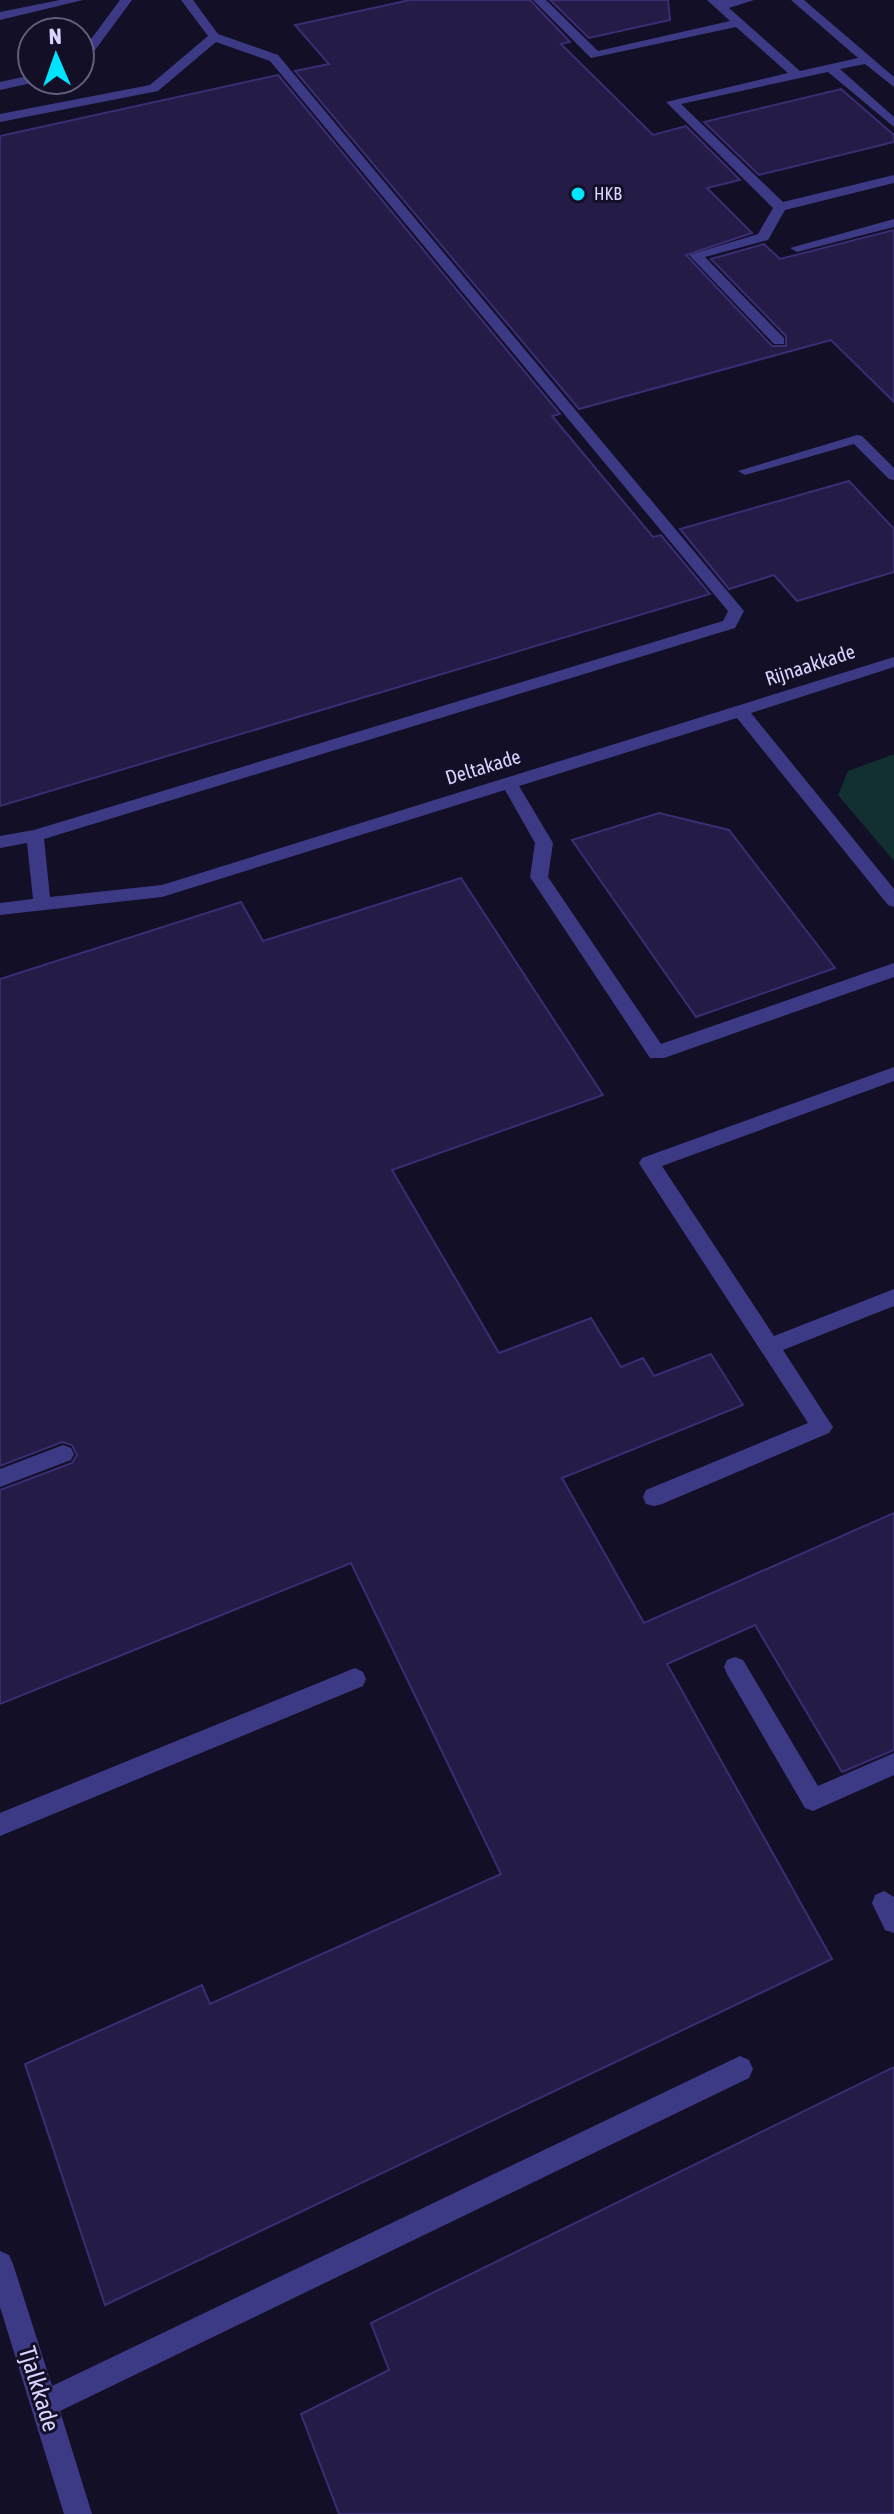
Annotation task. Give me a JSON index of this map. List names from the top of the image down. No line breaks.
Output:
{"streets":{"street":["Rijnaakkade","Deltakade","Tjalkkade"]},"crossings":[["Rijnaakkade","Deltakade"]],"places":["HKB"],"north":"top"}
